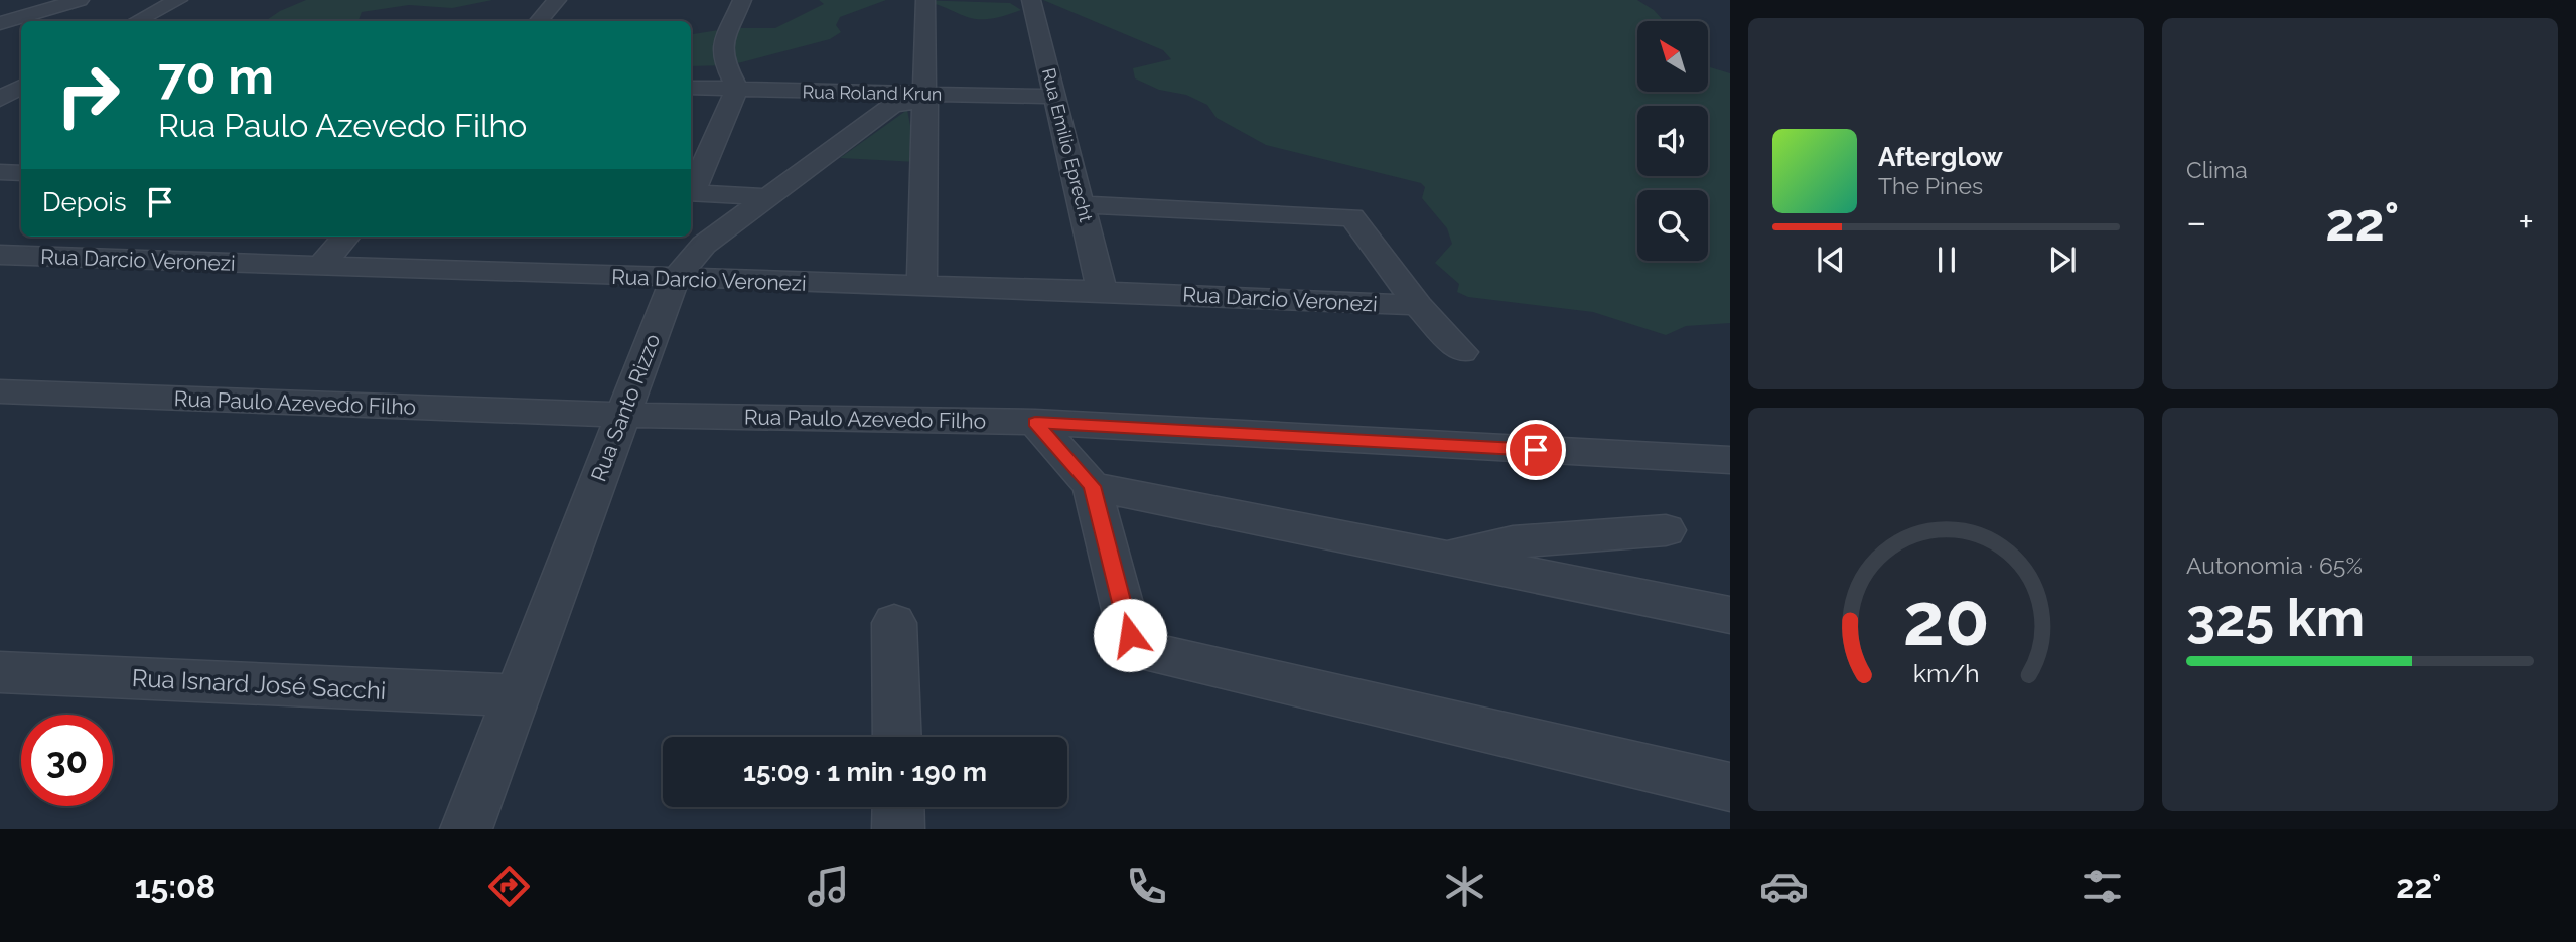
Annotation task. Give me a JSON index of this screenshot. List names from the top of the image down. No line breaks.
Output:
{"streets":{"street":["Rua Roland Krun","Rua Emilio Eprecht","Rua Darcio Veronezi","Rua Paulo Azevedo Filho","Rua Santo Rizzo","Rua Isnard José Sacchi"]},"crossings":[["Rua Roland Krun","Rua Emilio Eprecht"],["Rua Roland Krun","Rua Santo Rizzo"],["Rua Emilio Eprecht","Rua Darcio Veronezi"],["Rua Darcio Veronezi","Rua Santo Rizzo"],["Rua Paulo Azevedo Filho","Rua Santo Rizzo"],["Rua Santo Rizzo","Rua Isnard José Sacchi"]],"north":"top left","page":{"tile":["Clima",["Autonomia · 65%","325 km"]],"turn":["70 m","Rua Paulo Azevedo Filho"],"song":["Afterglow","The Pines"],"then":"Depois","heat":["−","22°","+"],"limit":"30","trip":"15:09 · 1 min · 190 m","tabs":["15:08","22°"],"gauge":["20","km/h"]}}
